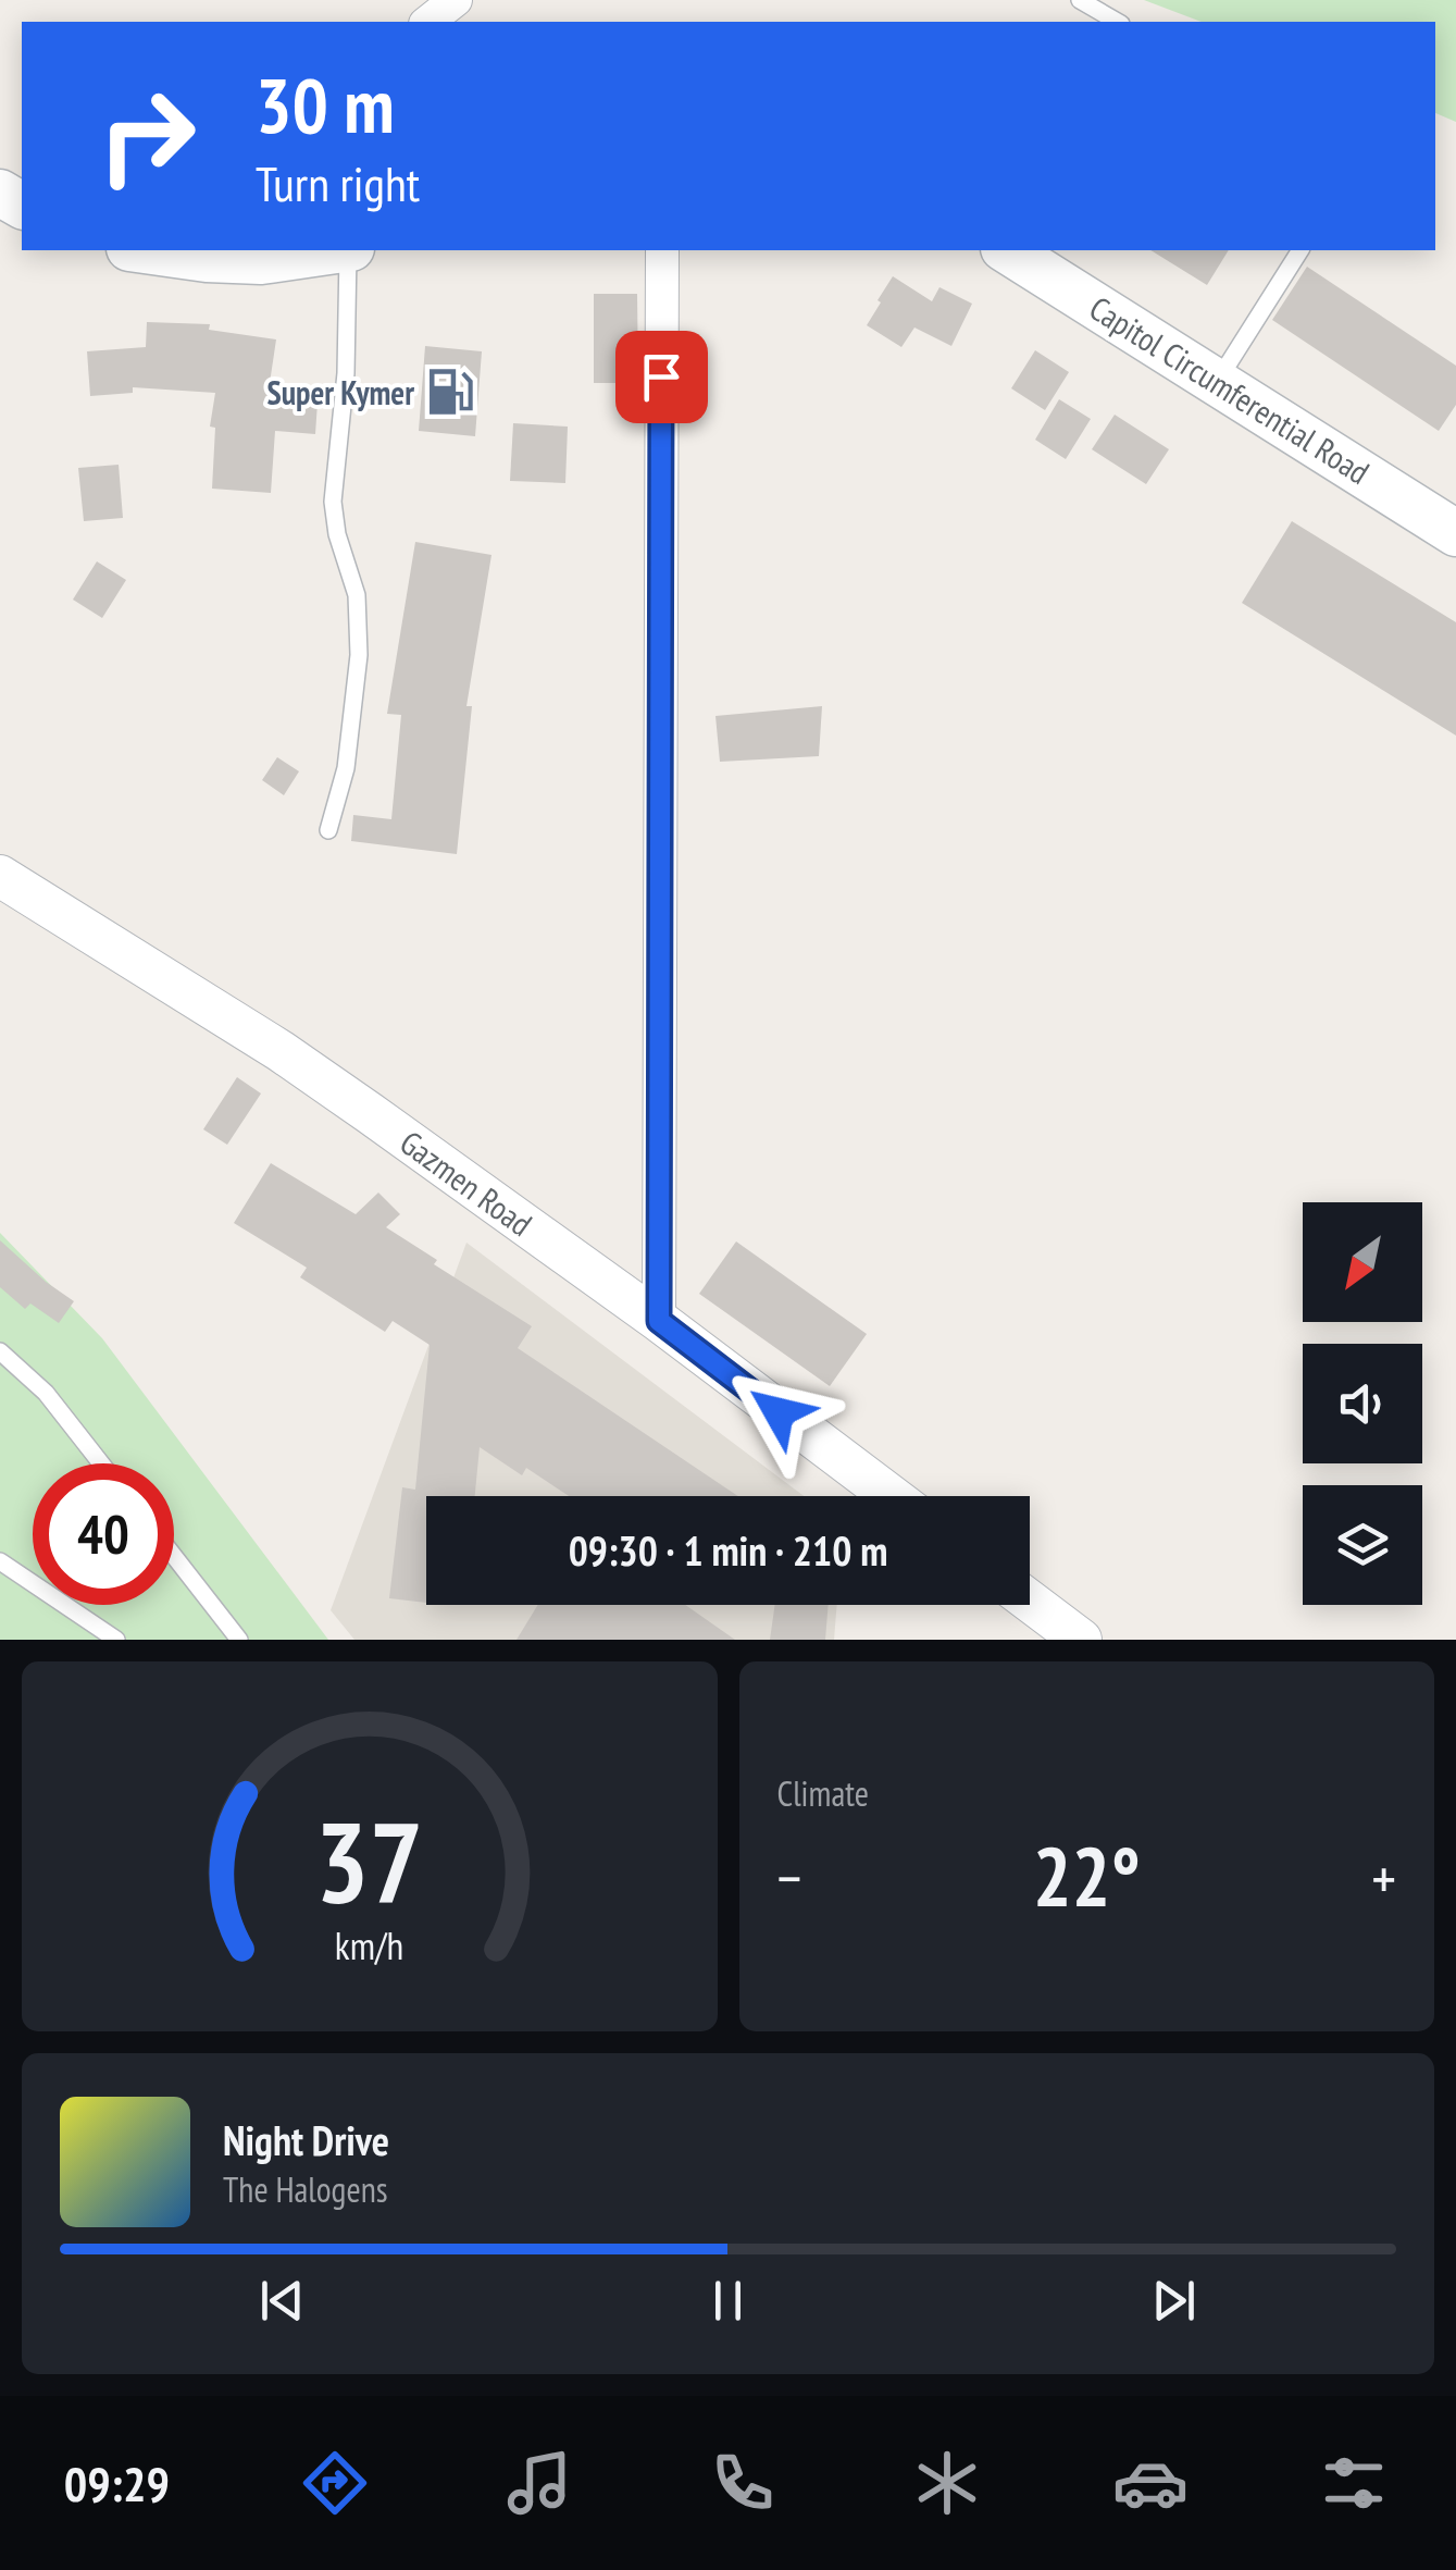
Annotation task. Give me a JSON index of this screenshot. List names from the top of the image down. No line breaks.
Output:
{"streets":{"main road":["Capitol Circumferential Road"],"street":["Gazmen Road"]},"places":{"fuel station":["Super Kymer"]},"north":"bottom left","page":{"turn":["30 m","Turn right"],"limit":"40","trip":"09:30 · 1 min · 210 m","tile":"Climate","heat":["−","22°","+"],"song":["Night Drive","The Halogens"],"tabs":"09:29","gauge":["37","km/h"]}}
